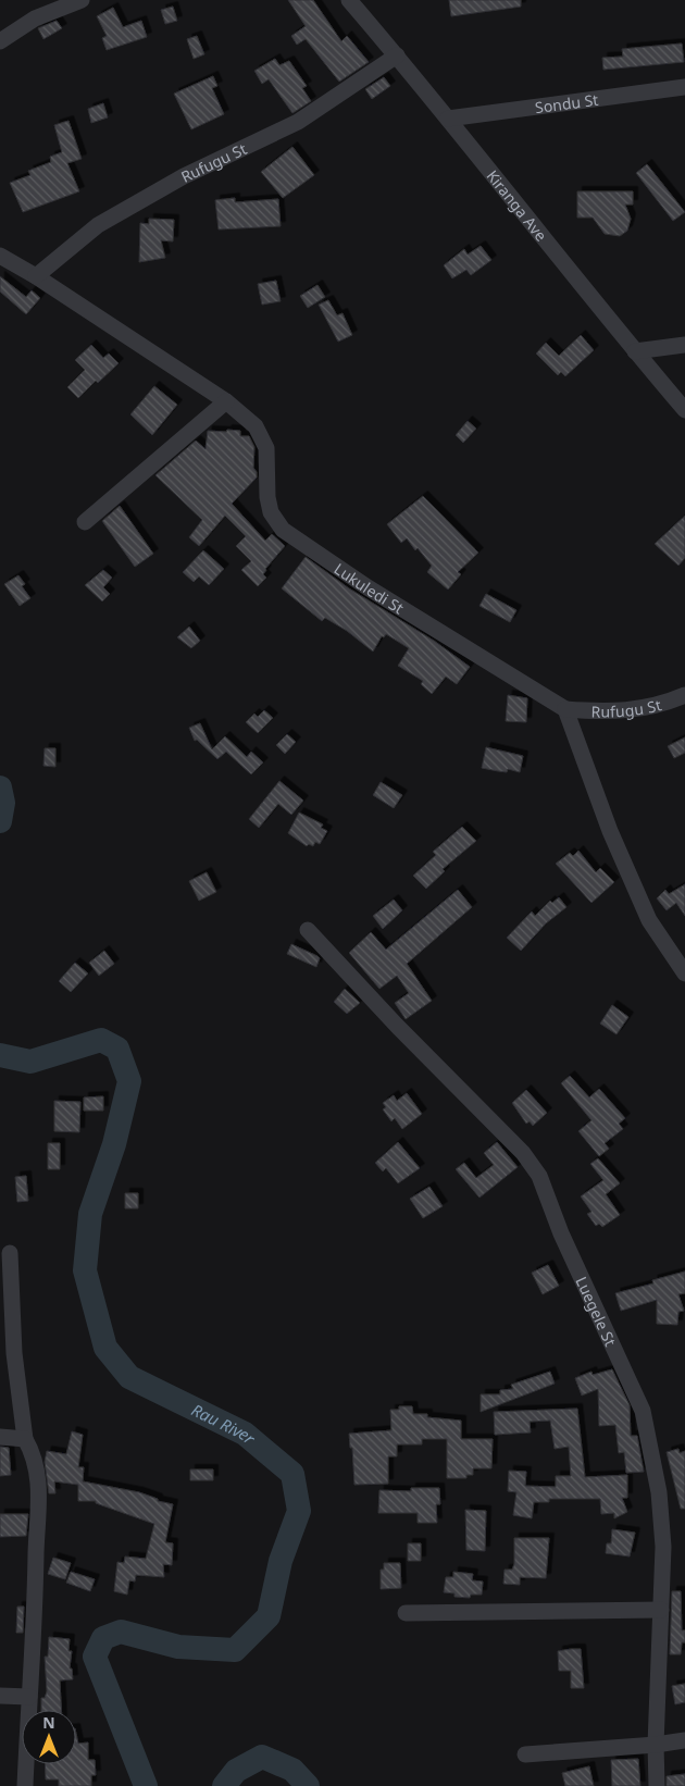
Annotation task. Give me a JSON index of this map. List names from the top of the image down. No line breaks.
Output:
{"streets":{"street":["Sondu St","Rufugu St","Kiranga Ave","Lukuledi St","Luegele St"]},"crossings":[["Sondu St","Kiranga Ave"],["Rufugu St","Kiranga Ave"],["Rufugu St","Lukuledi St"]],"water":["Rau River"],"north":"top"}
